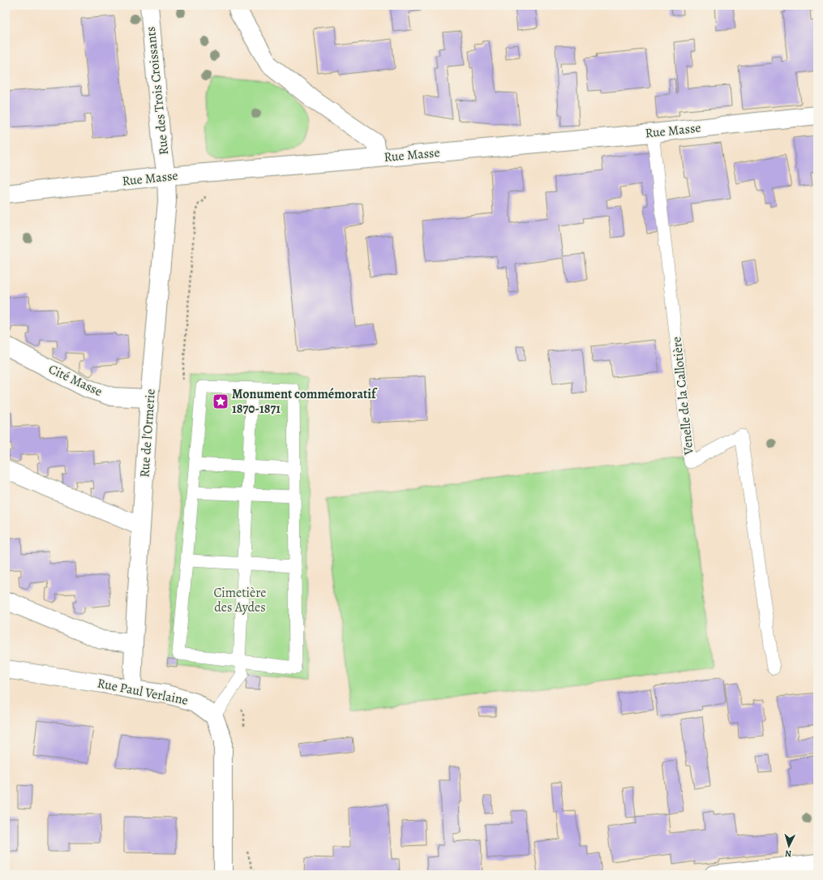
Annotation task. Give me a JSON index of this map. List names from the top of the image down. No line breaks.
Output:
{"streets":{"street":["Rue des Trois Croissants","Rue Masse","Cité Masse","Rue de l'Ormerie","Rue Paul Verlaine"],"lane":["Venelle de la Callotière"]},"crossings":[["Rue des Trois Croissants","Rue Masse"],["Rue des Trois Croissants","Rue de l'Ormerie"],["Rue Masse","Venelle de la Callotière"],["Rue Masse","Rue de l'Ormerie"],["Cité Masse","Rue de l'Ormerie"],["Rue de l'Ormerie","Rue Paul Verlaine"]],"parks":["Cimetière des Aydes"],"places":{"place":["Monument commémoratif 1870-1871"]},"north":"bottom"}
